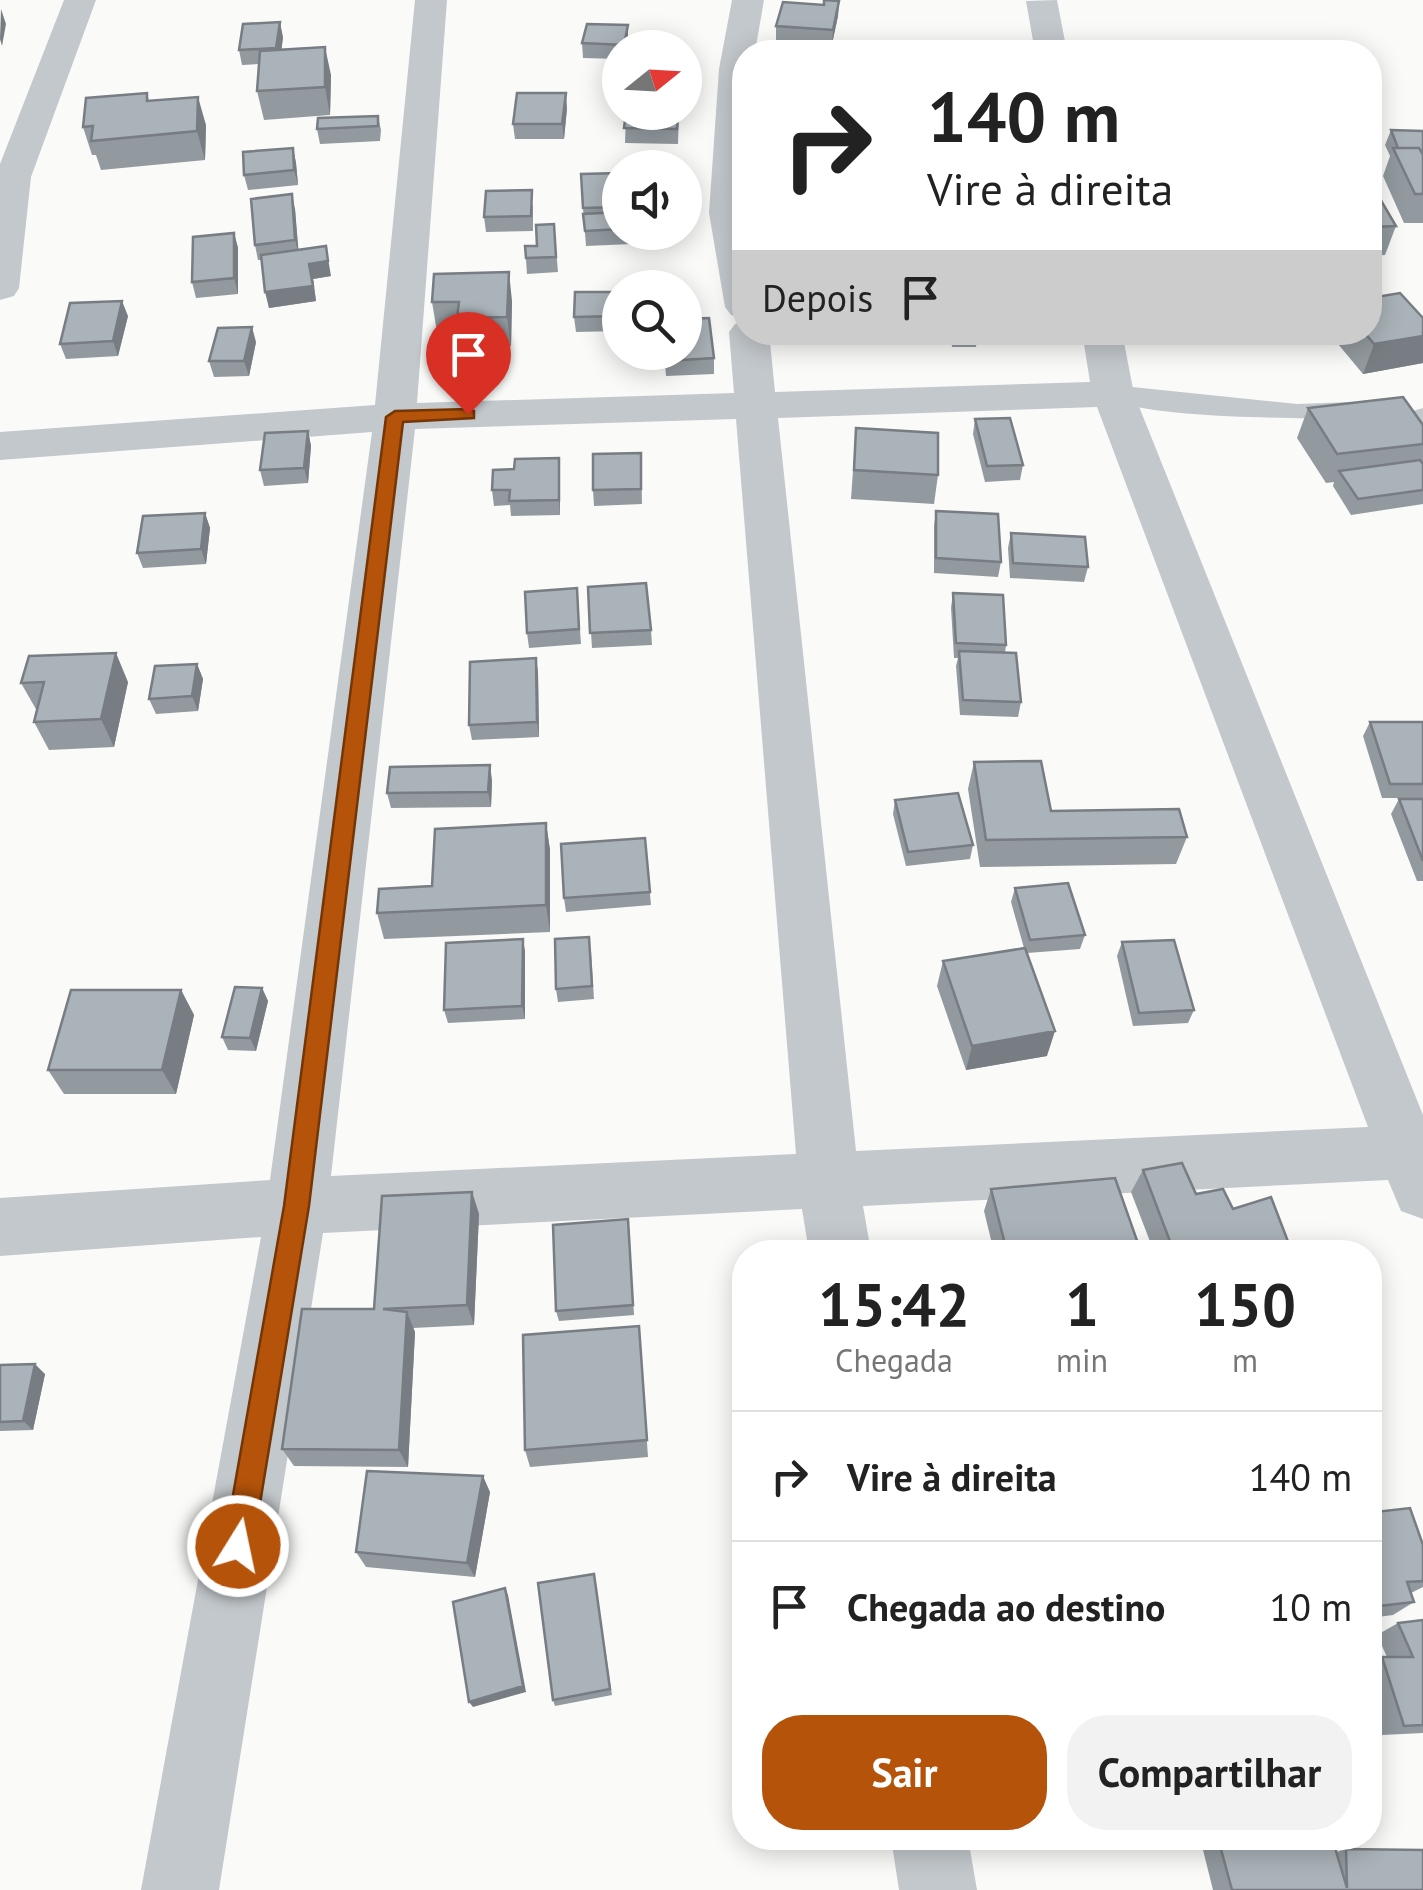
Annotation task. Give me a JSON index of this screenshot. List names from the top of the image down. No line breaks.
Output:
{"north":"right","page":{"turn":["140 m","Vire à direita"],"then":"Depois","eta":["15:42","Chegada","1","min","150","m"],"list":[{"name":"Vire à direita","value":"140 m"},{"name":"Chegada ao destino","value":"10 m"}],"buttons":["Sair","Compartilhar"]}}
